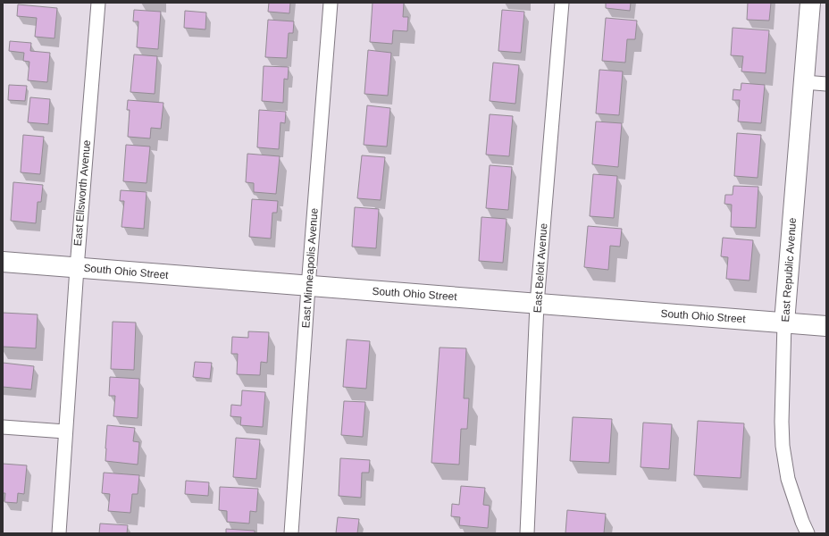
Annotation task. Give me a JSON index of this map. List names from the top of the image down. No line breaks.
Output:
{"streets":{"main road":["East Republic Avenue","South Ohio Street"],"street":["East Ellsworth Avenue","East Minneapolis Avenue","East Beloit Avenue"]},"crossings":[["East Ellsworth Avenue","South Ohio Street"],["East Minneapolis Avenue","South Ohio Street"],["East Beloit Avenue","South Ohio Street"],["East Republic Avenue","South Ohio Street"]]}
